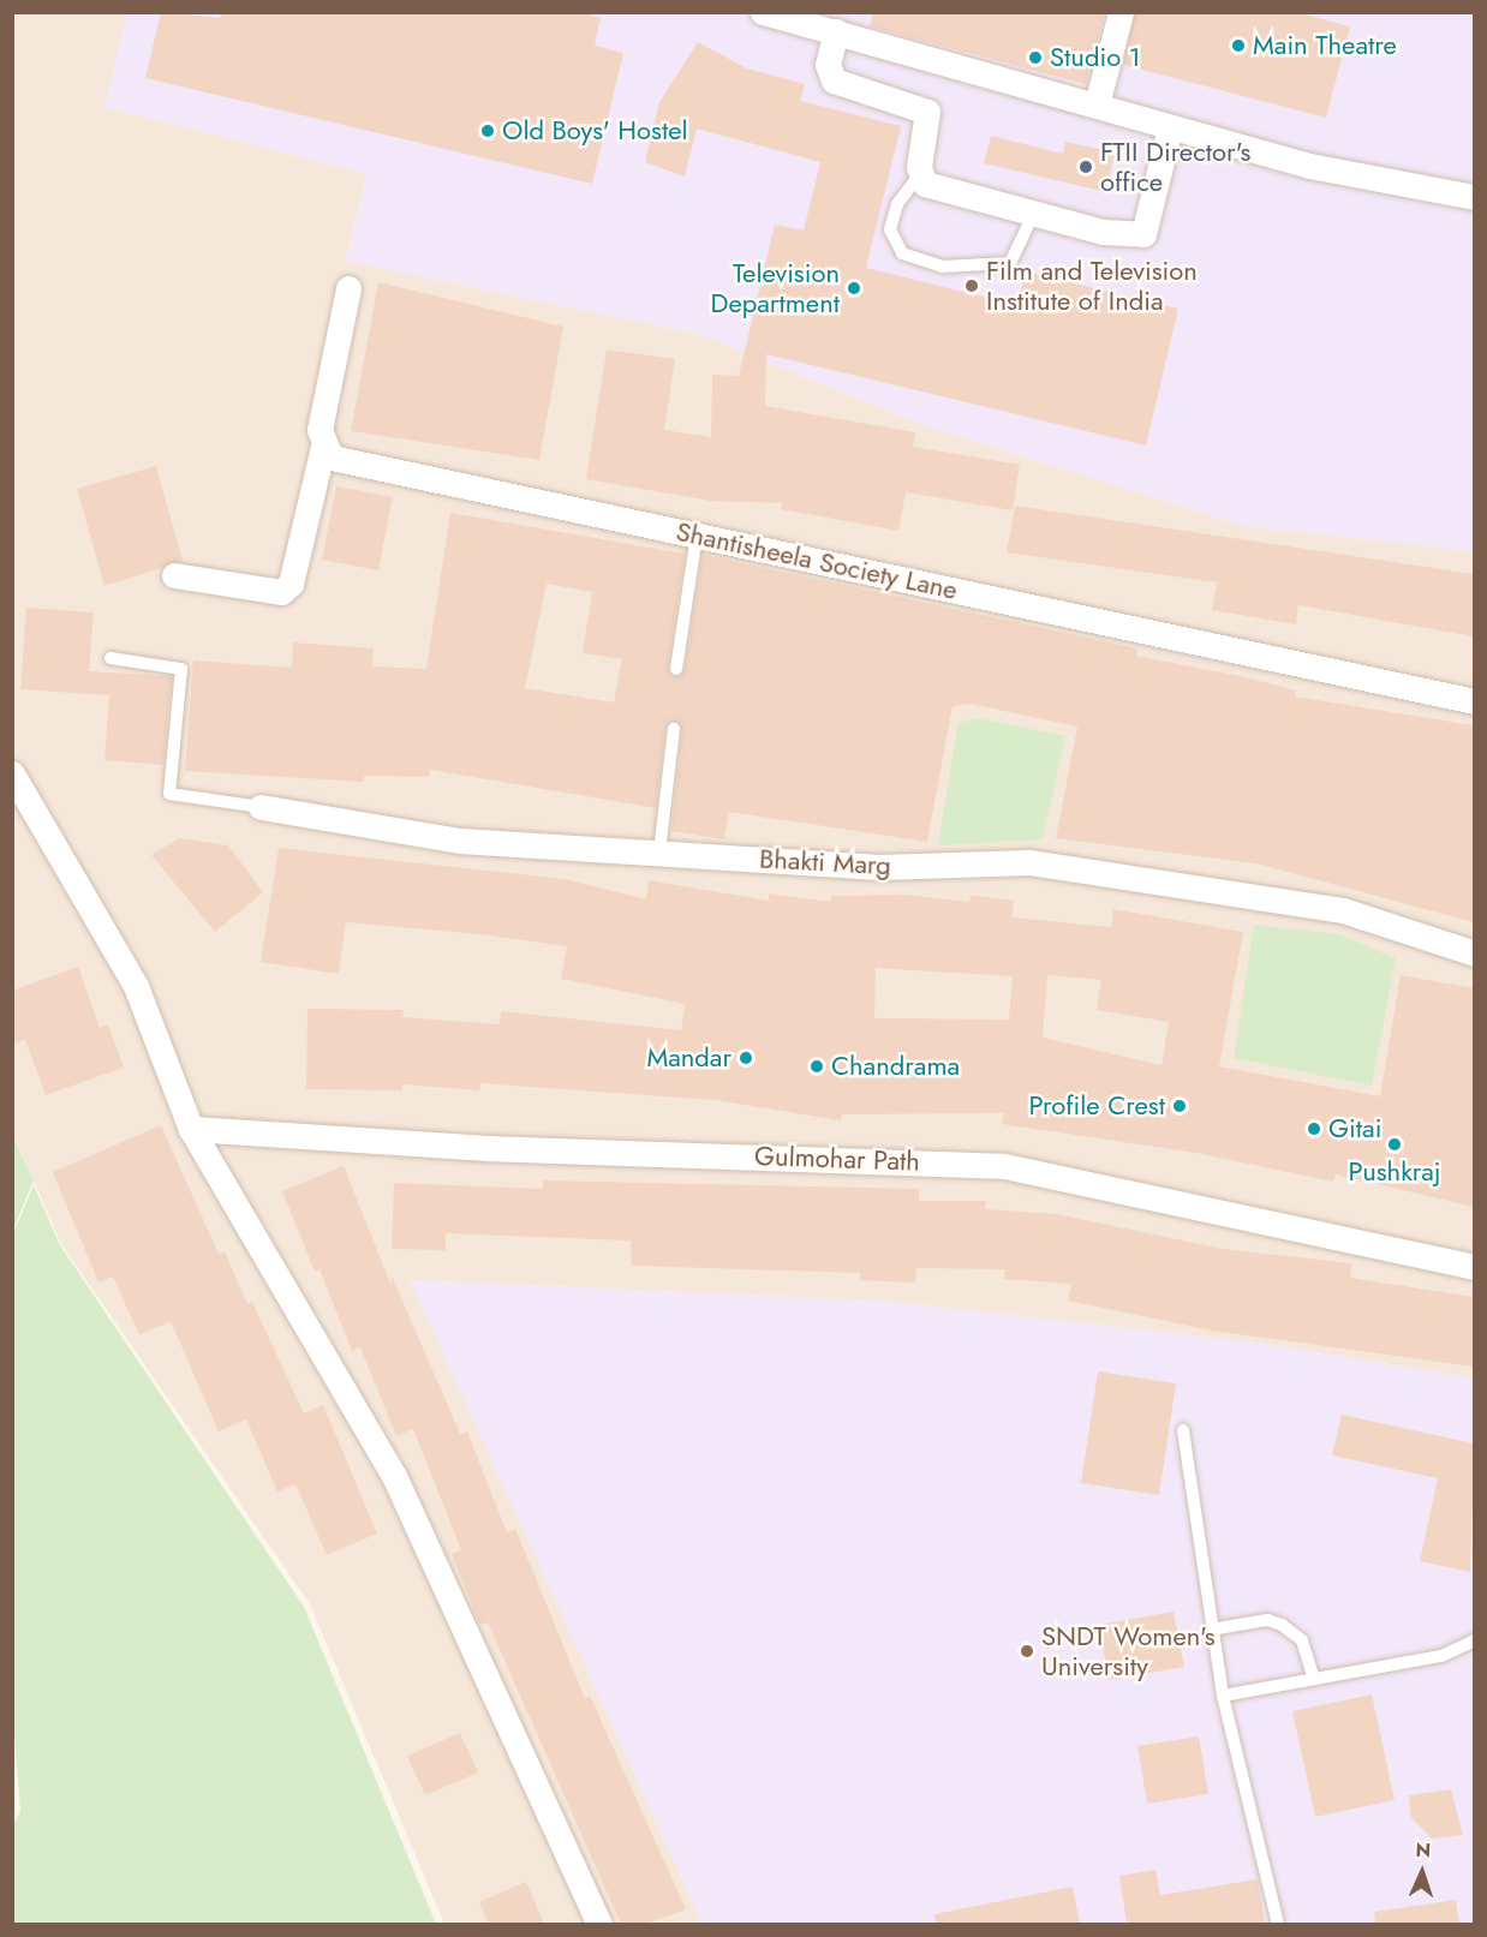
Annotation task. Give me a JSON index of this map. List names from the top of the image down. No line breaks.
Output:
{"streets":{"street":["Shantisheela Society Lane","Bhakti Marg","Gulmohar Path"]},"places":["Main Theatre","Studio 1","Old Boys' Hostel","FTII Director's office","Film and Television Institute of India","Television Department","Mandar","Chandrama","Profile Crest","Gitai","Pushkraj","SNDT Women's University"],"north":"top"}
